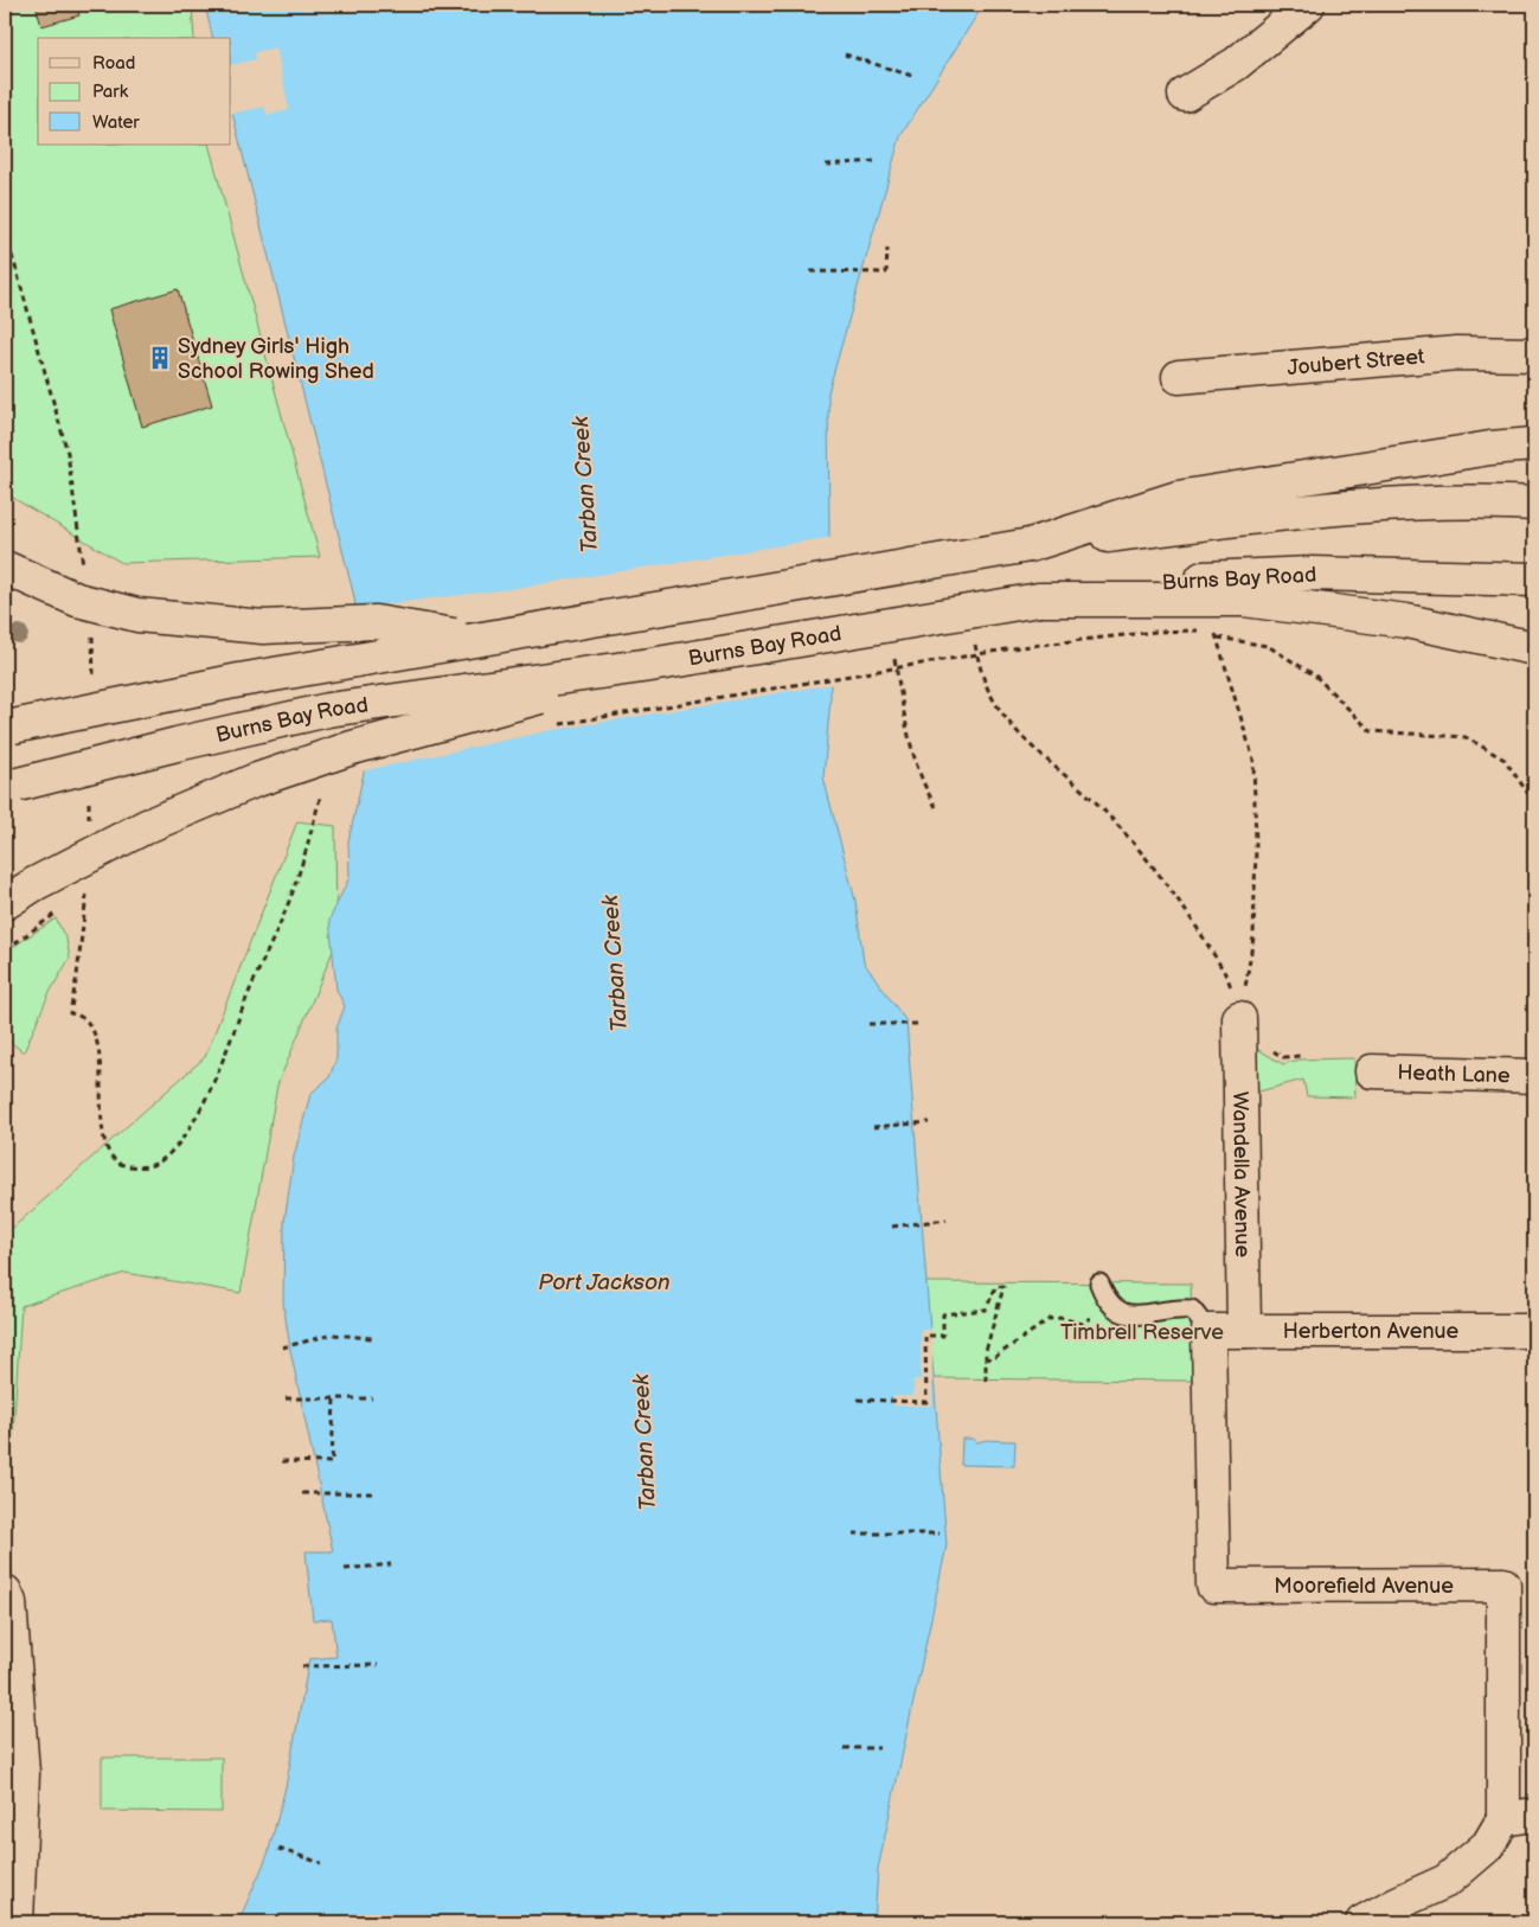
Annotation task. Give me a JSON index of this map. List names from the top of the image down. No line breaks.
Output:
{"streets":{"main road":["Joubert Street","Burns Bay Road","Heath Lane","Wandella Avenue","Herberton Avenue","Moorefield Avenue"]},"crossings":[["Wandella Avenue","Herberton Avenue"],["Herberton Avenue","Moorefield Avenue"]],"water":["Tarban Creek","Port Jackson"],"parks":["Timbrell Reserve"],"places":{"building":["Sydney Girls' High School Rowing Shed"]},"legend":["Road","Park","Water"]}
